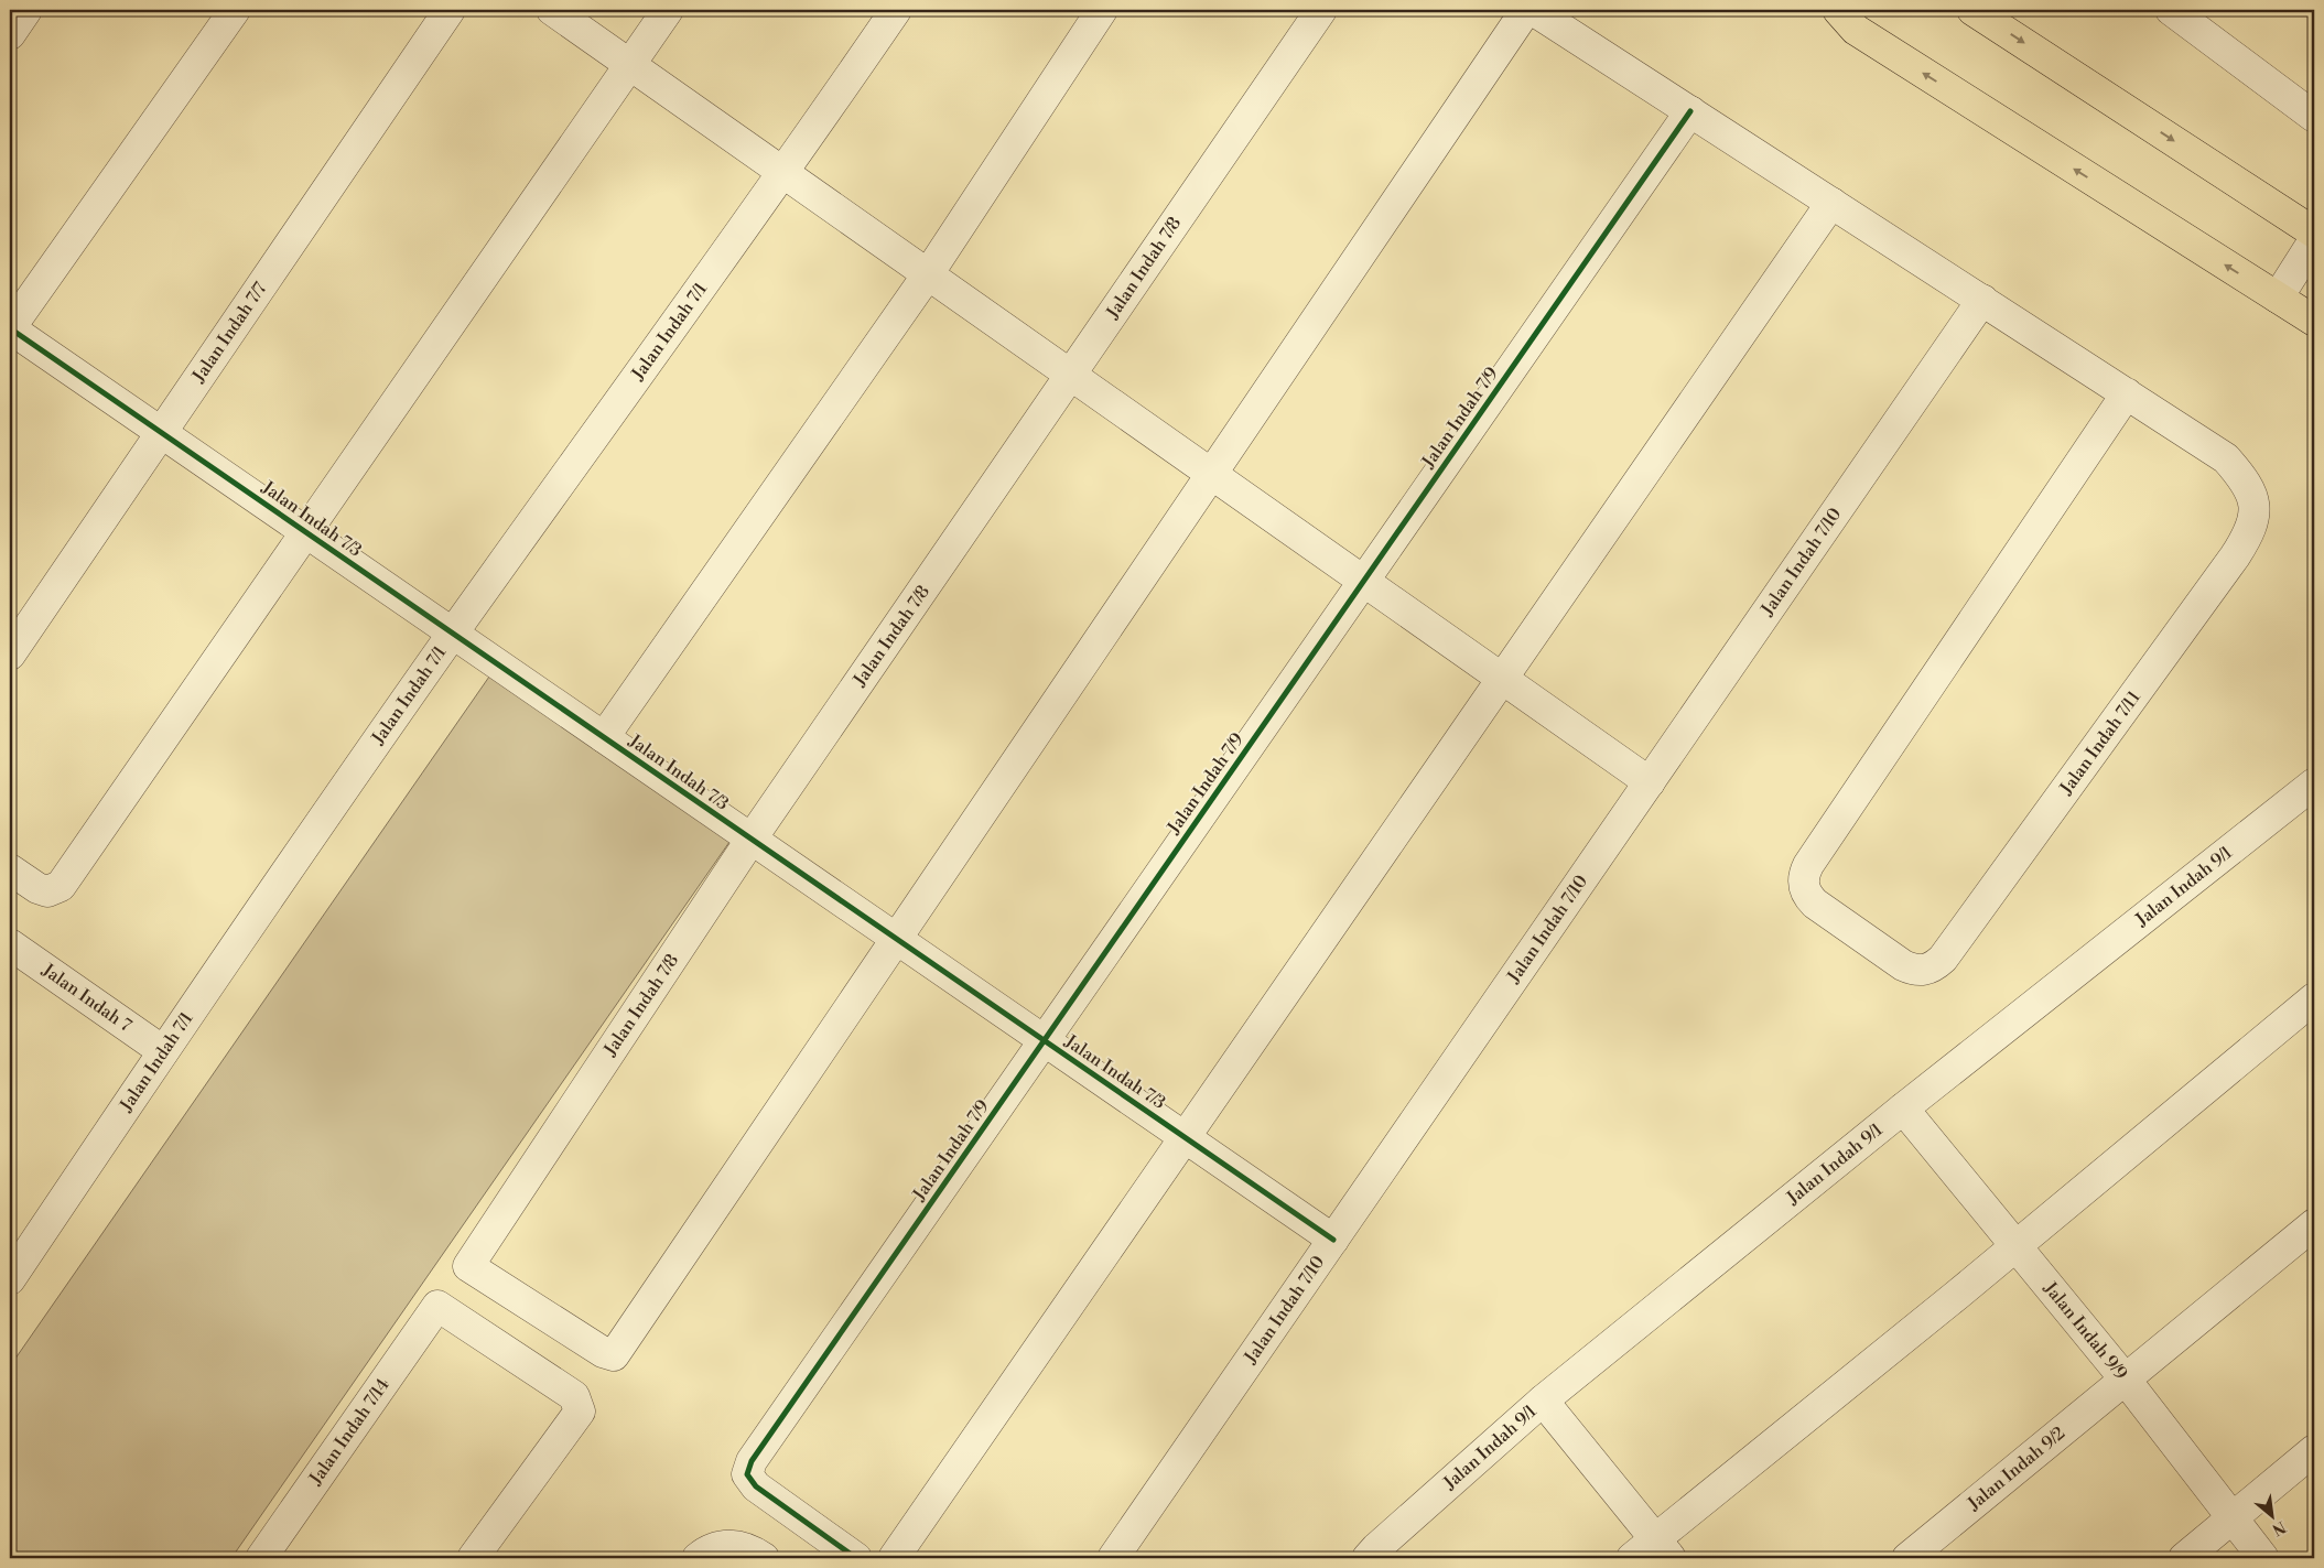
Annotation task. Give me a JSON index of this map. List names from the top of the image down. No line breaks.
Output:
{"streets":{"street":["Jalan Indah 7/8","Jalan Indah 7/7","Jalan Indah 7/1","Jalan Indah 7/9","Jalan Indah 7/3","Jalan Indah 7/10","Jalan Indah 7/11","Jalan Indah 9/1","Jalan Indah 7","Jalan Indah 9/9","Jalan Indah 7/14","Jalan Indah 9/2"]},"crossings":[["Jalan Indah 7/8","Jalan Indah 7/3"],["Jalan Indah 7/7","Jalan Indah 7/3"],["Jalan Indah 7/1","Jalan Indah 7/3"],["Jalan Indah 7/1","Jalan Indah 7"],["Jalan Indah 7/9","Jalan Indah 7/3"],["Jalan Indah 7/3","Jalan Indah 7/10"],["Jalan Indah 9/1","Jalan Indah 9/9"],["Jalan Indah 9/9","Jalan Indah 9/2"]],"north":"bottom right"}
